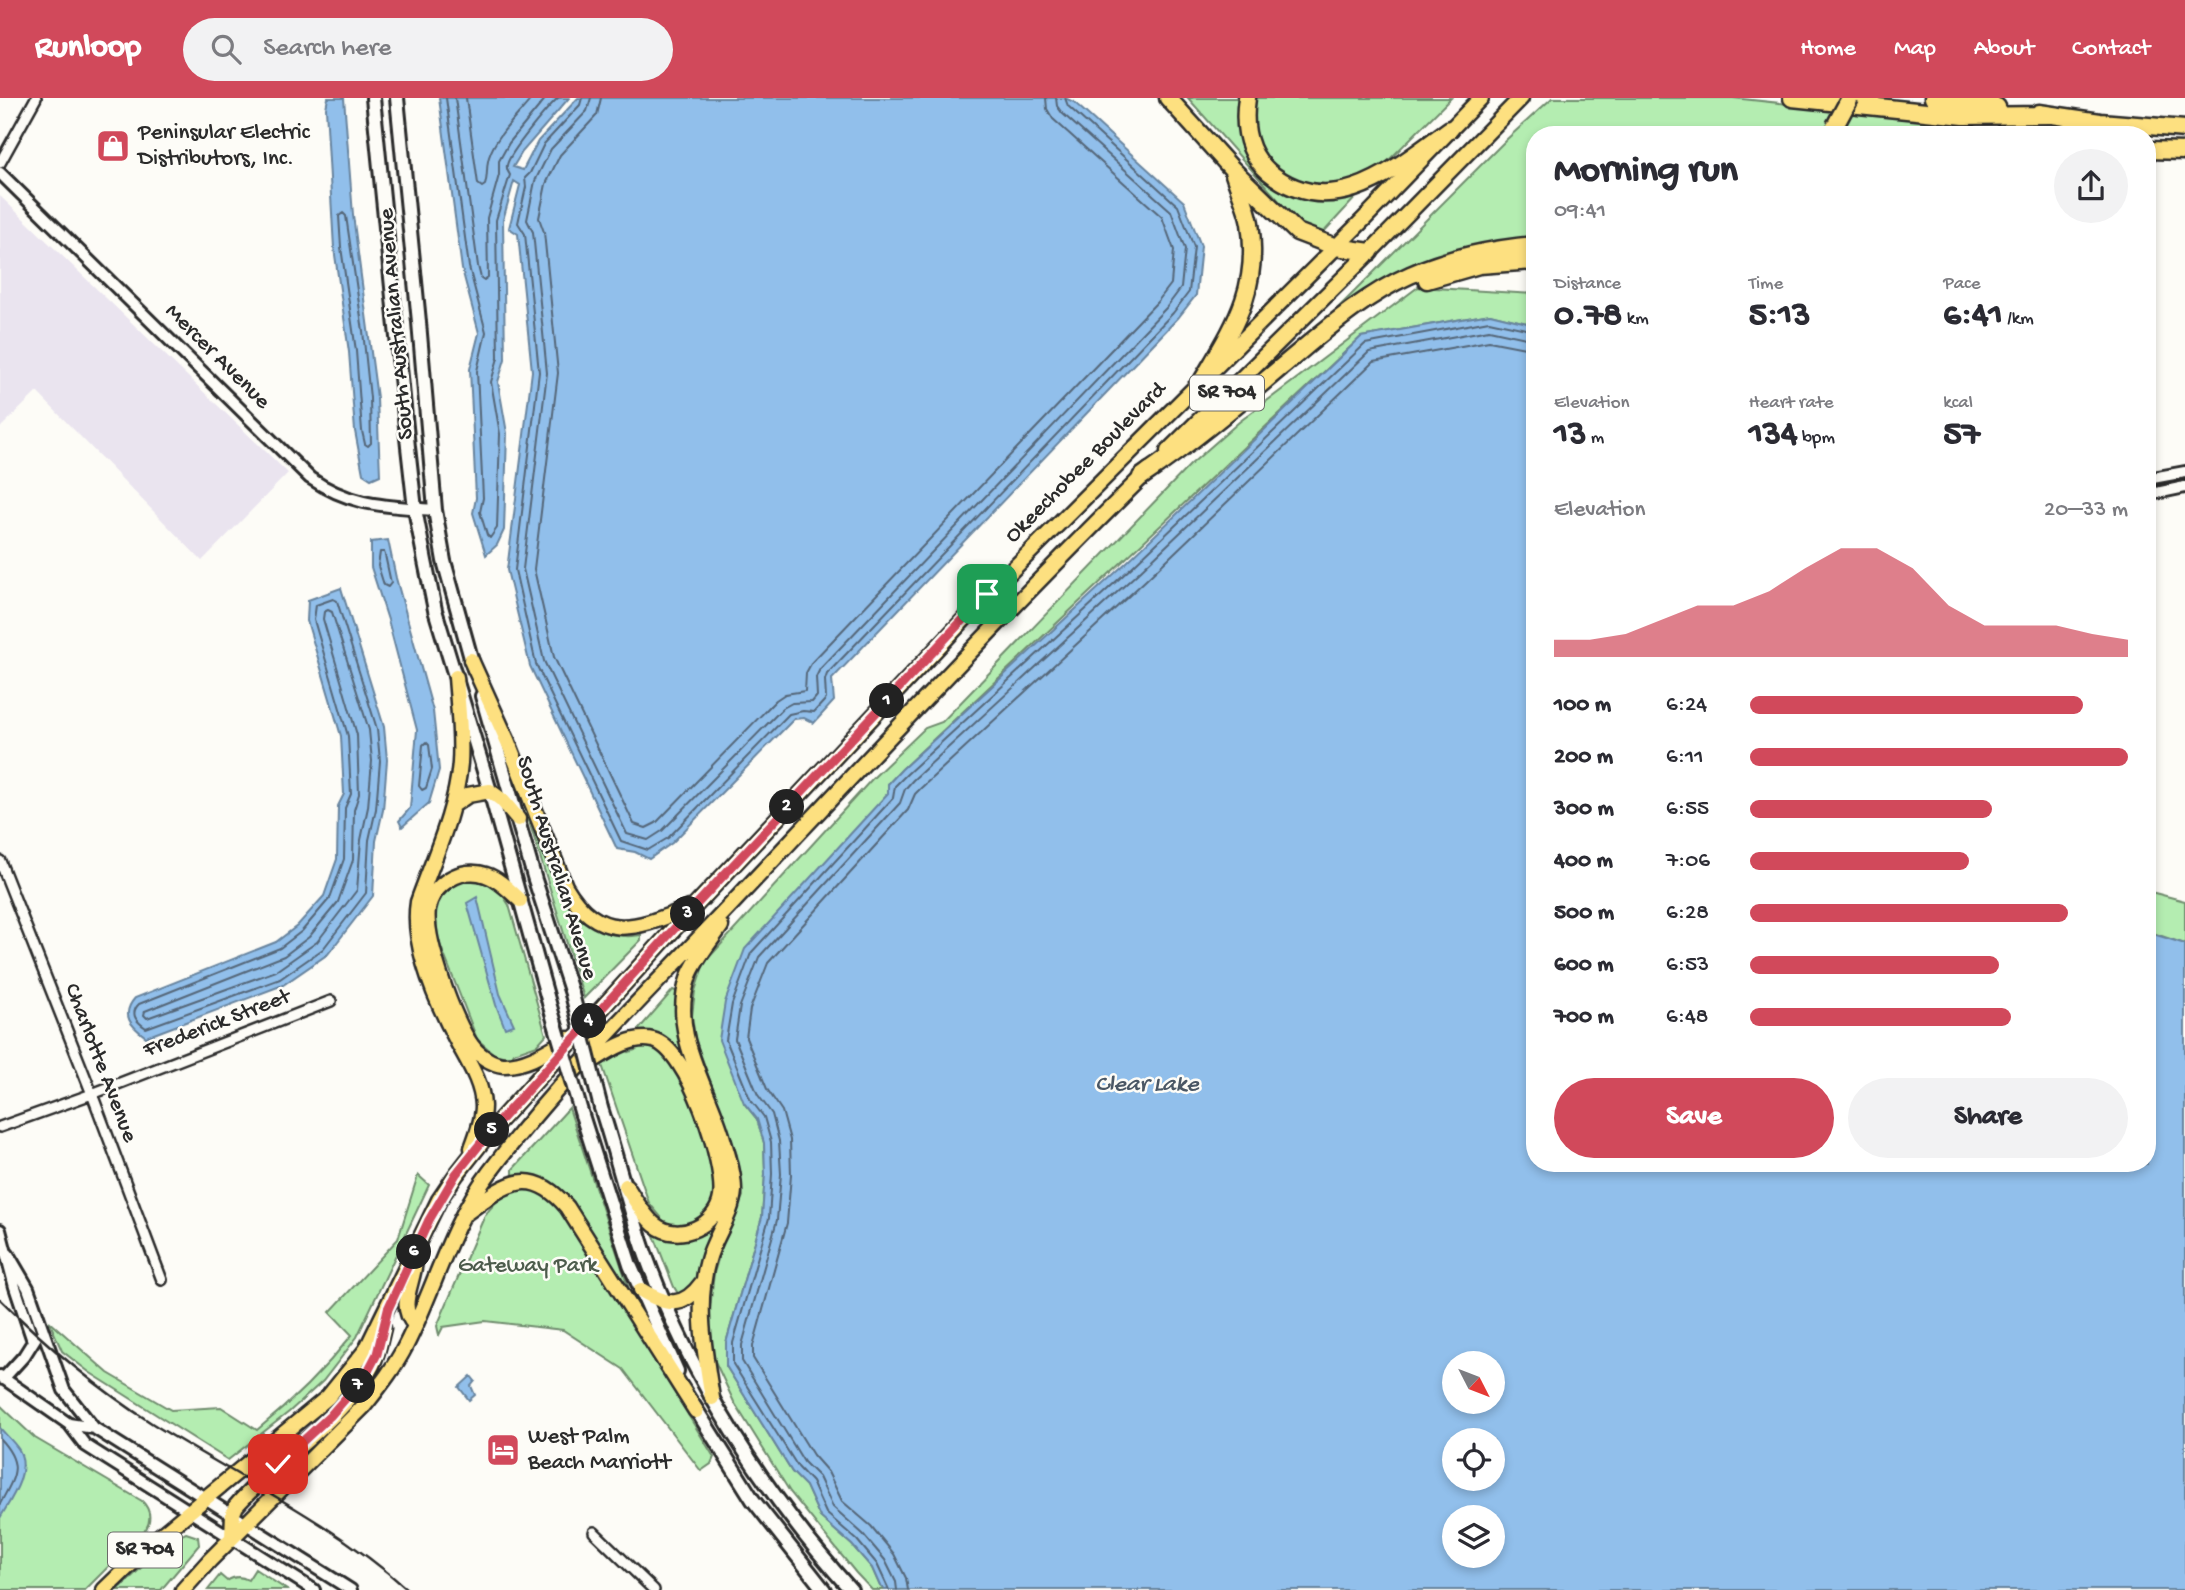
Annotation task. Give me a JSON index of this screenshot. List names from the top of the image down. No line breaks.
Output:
{"streets":{"main road":["South Australian Avenue","SR 704","Okeechobee Boulevard"],"street":["Mercer Avenue","Frederick Street","Charlotte Avenue"]},"crossings":[["South Australian Avenue","Mercer Avenue"],["Frederick Street","Charlotte Avenue"]],"water":["Clear Lake"],"parks":["Gateway Park"],"places":{"shop":["Peninsular Electric Distributors, Inc."],"hotel":["West Palm Beach Marriott"]},"north":"bottom right","page":{"header":"Runloop","search":"Search here","nav":["Home","Map","About","Contact"],"heading":["Morning run","09:41"],"stats":[["Distance","0.78 km"],["Time","5:13"],["Pace","6:41 /km"],["Elevation","13 m"],["Heart rate","134 bpm"],["kcal","57"]],"chart":["Elevation","20–33 m"],"list":[{"name":"100 m","note":"6:24"},{"name":"200 m","note":"6:11"},{"name":"300 m","note":"6:55"},{"name":"400 m","note":"7:06"},{"name":"500 m","note":"6:28"},{"name":"600 m","note":"6:53"},{"name":"700 m","note":"6:48"}],"pins":["1","2","3","4","5","6","7"],"buttons":["Save","Share"]}}
